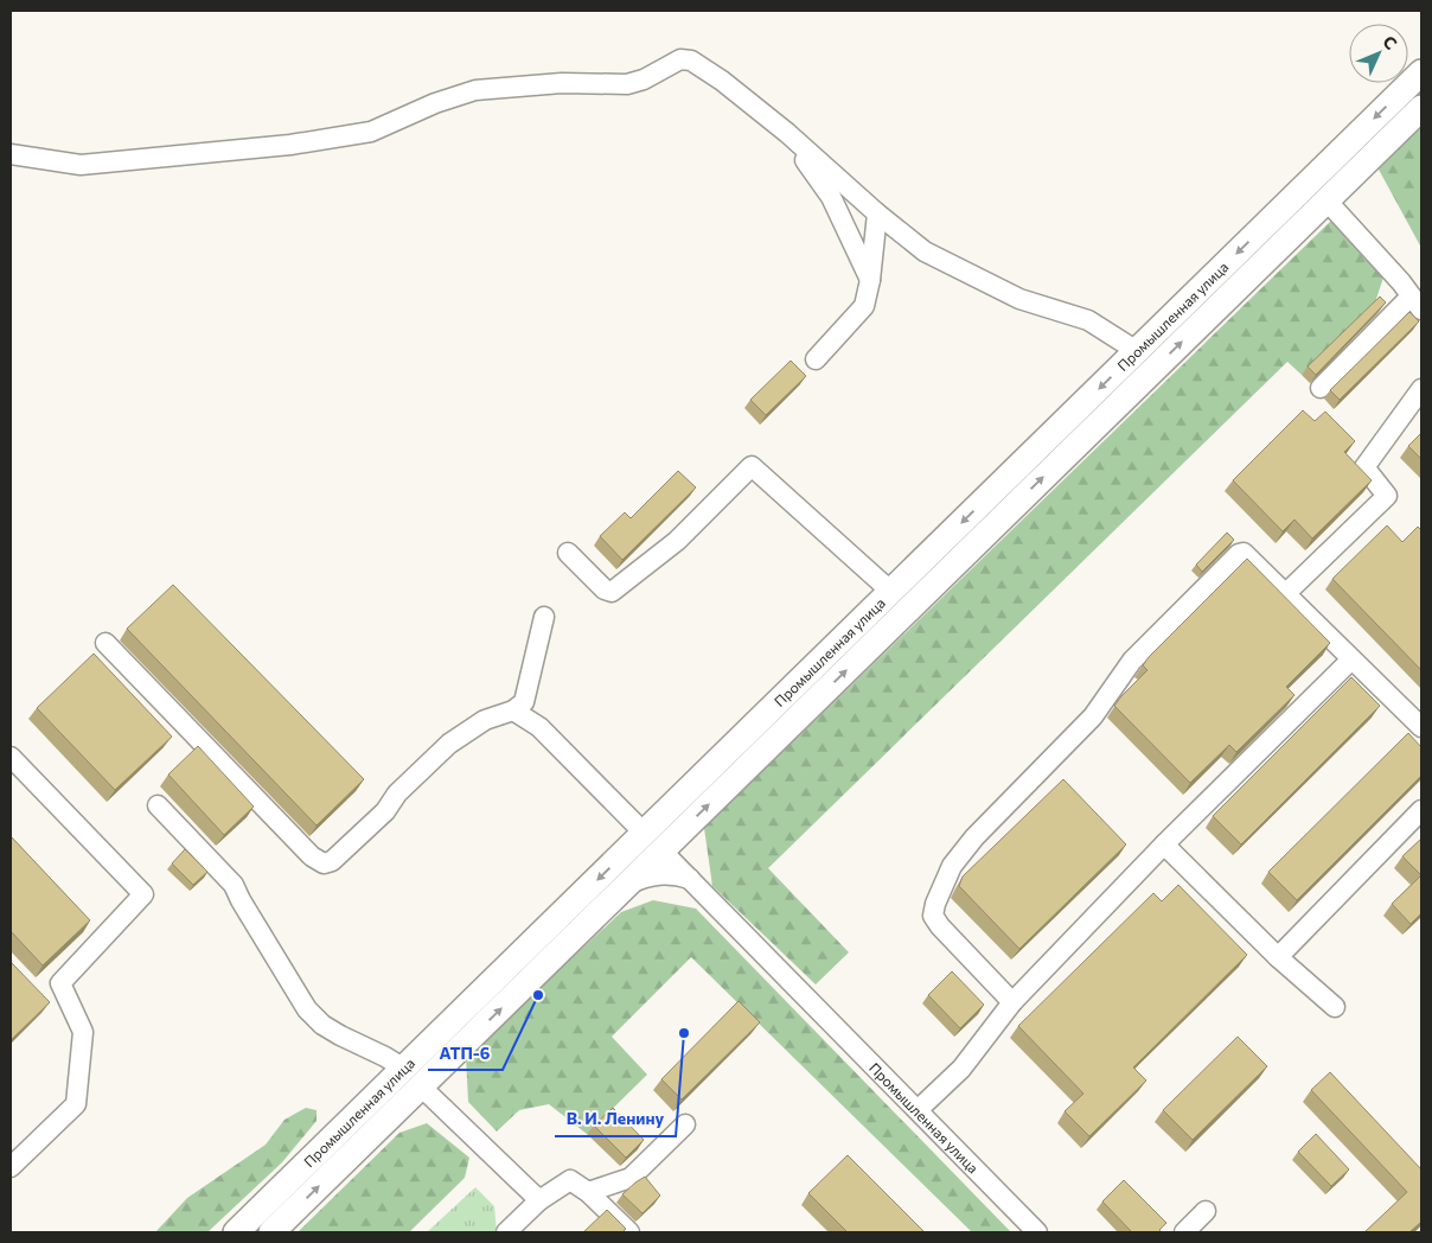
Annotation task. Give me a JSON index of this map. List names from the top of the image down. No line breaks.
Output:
{"streets":{"main road":["Промышленная улица"]},"places":["АТП-6","В. И. Ленину"],"north":"top right"}
